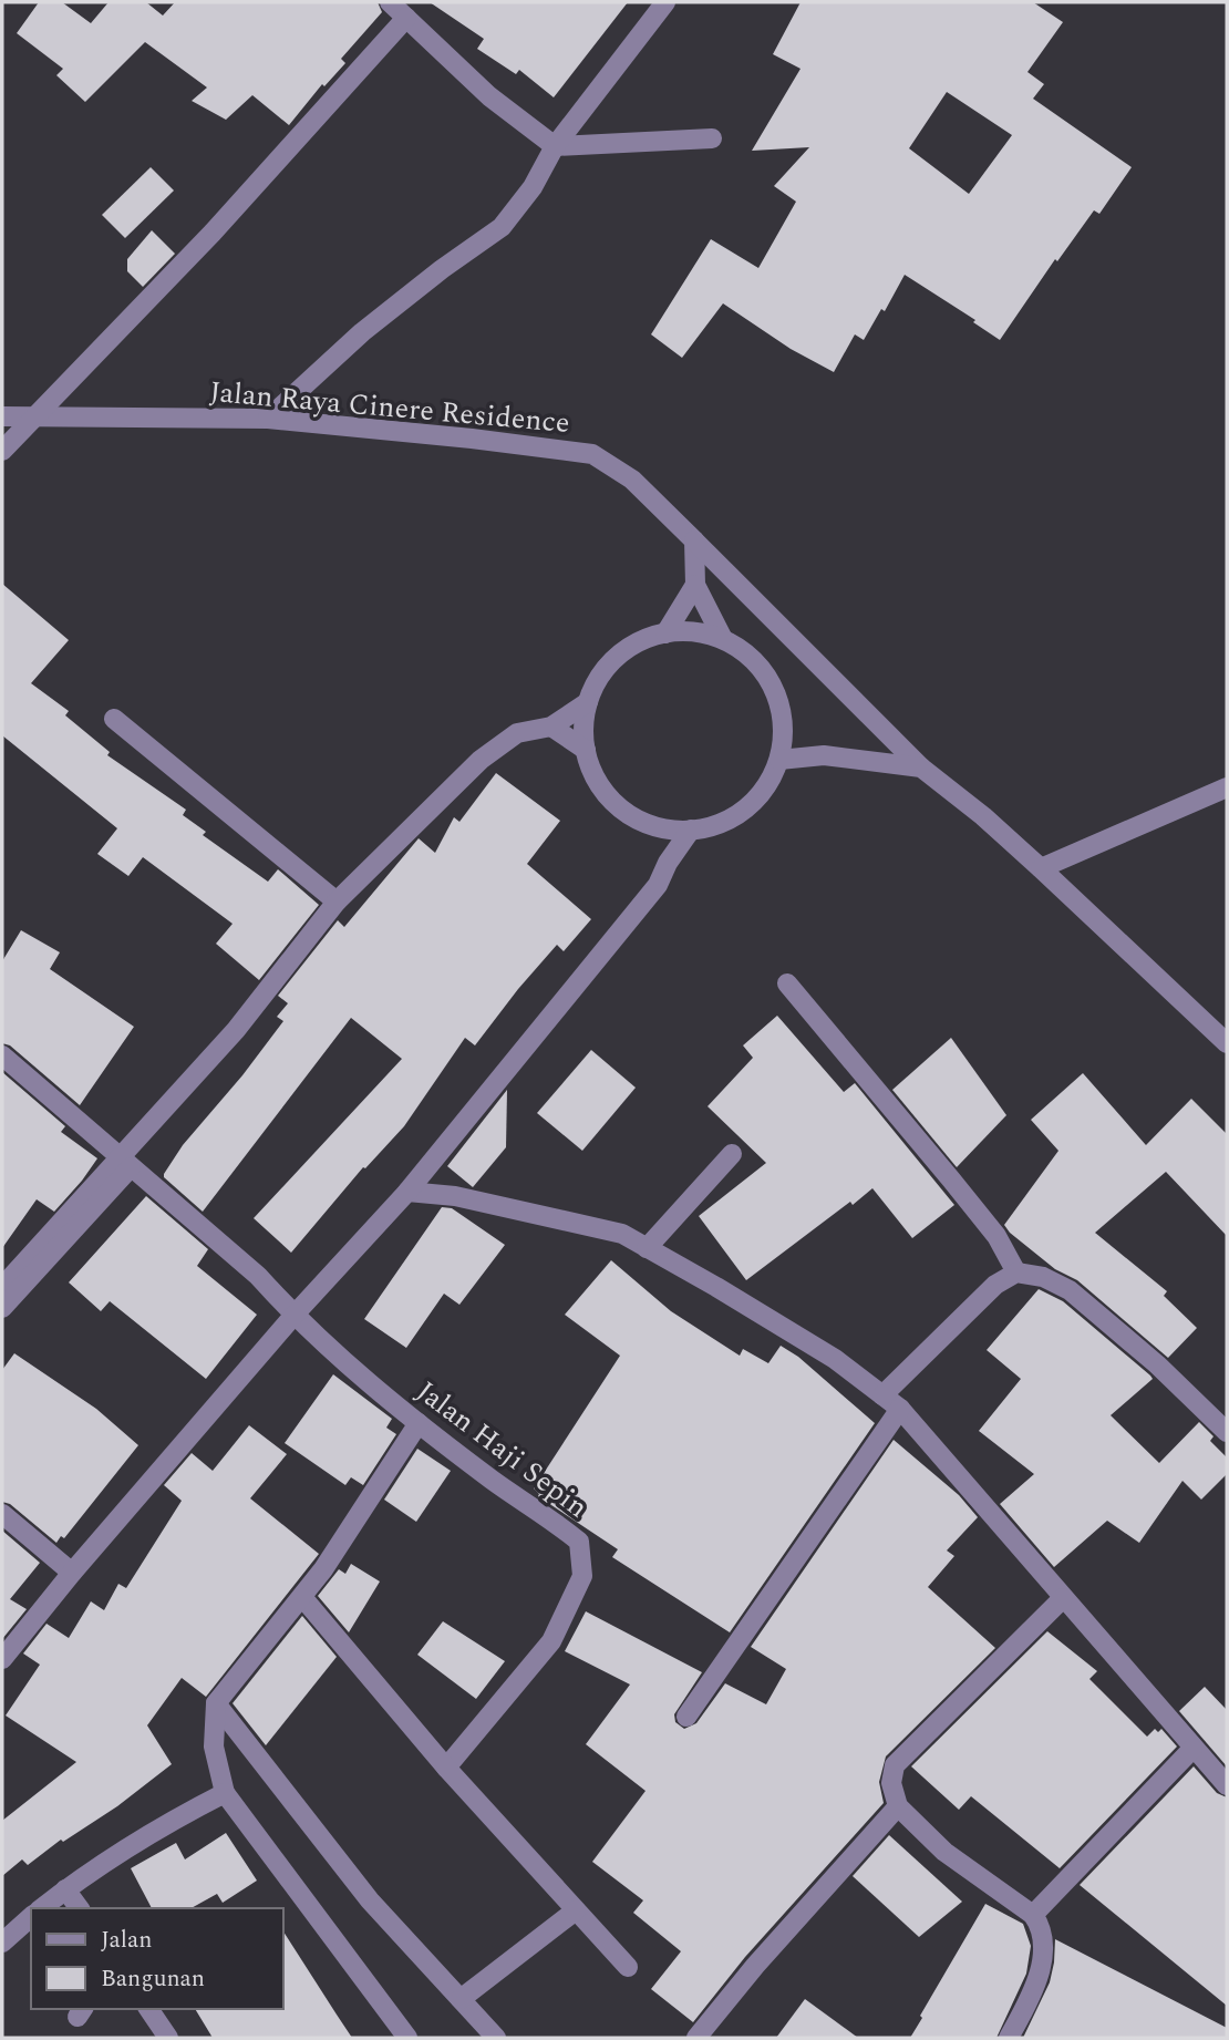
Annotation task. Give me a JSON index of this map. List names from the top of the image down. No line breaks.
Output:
{"streets":{"street":["Jalan Raya Cinere Residence","Jalan Haji Sepin"]},"legend":["Jalan","Bangunan"]}
